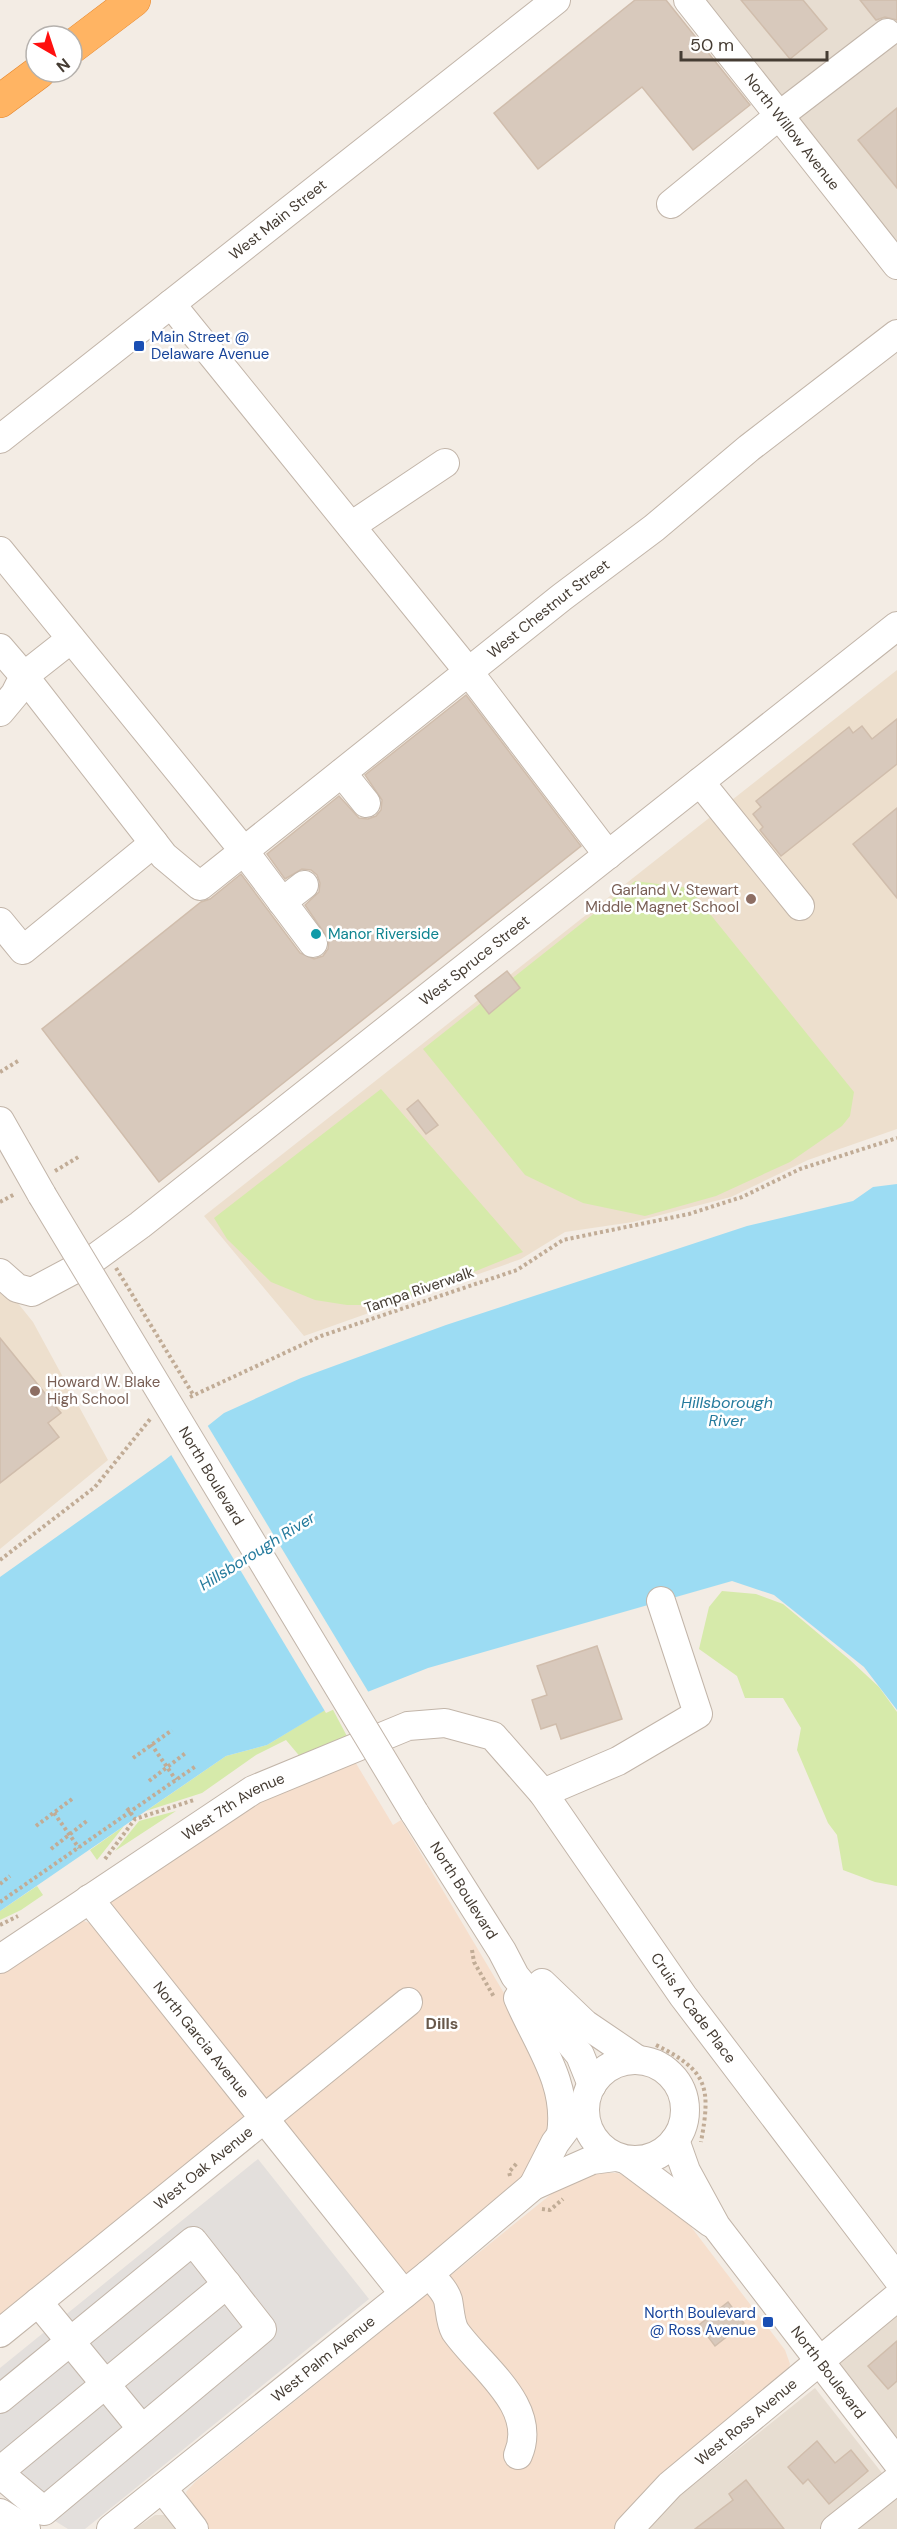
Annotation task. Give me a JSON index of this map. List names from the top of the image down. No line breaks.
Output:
{"streets":{"street":["North Willow Avenue","West Main Street","West Chestnut Street","West Spruce Street","North Boulevard","West 7th Avenue","Cruis A Cade Place","North Garcia Avenue","West Oak Avenue","West Palm Avenue","West Ross Avenue"],"path":["Tampa Riverwalk"]},"crossings":[["North Boulevard","West Palm Avenue"],["North Boulevard","West Ross Avenue"],["West 7th Avenue","Cruis A Cade Place"],["West 7th Avenue","North Garcia Avenue"],["North Garcia Avenue","West Oak Avenue"],["North Garcia Avenue","West Palm Avenue"]],"districts":["Dills"],"water":["Hillsborough River"],"places":{"transit":["Main Street @ Delaware Avenue","North Boulevard @ Ross Avenue"],"other":["Garland V. Stewart Middle Magnet School","Manor Riverside","Howard W. Blake High School"]},"scale_bar":"50 m","north":"bottom right"}
